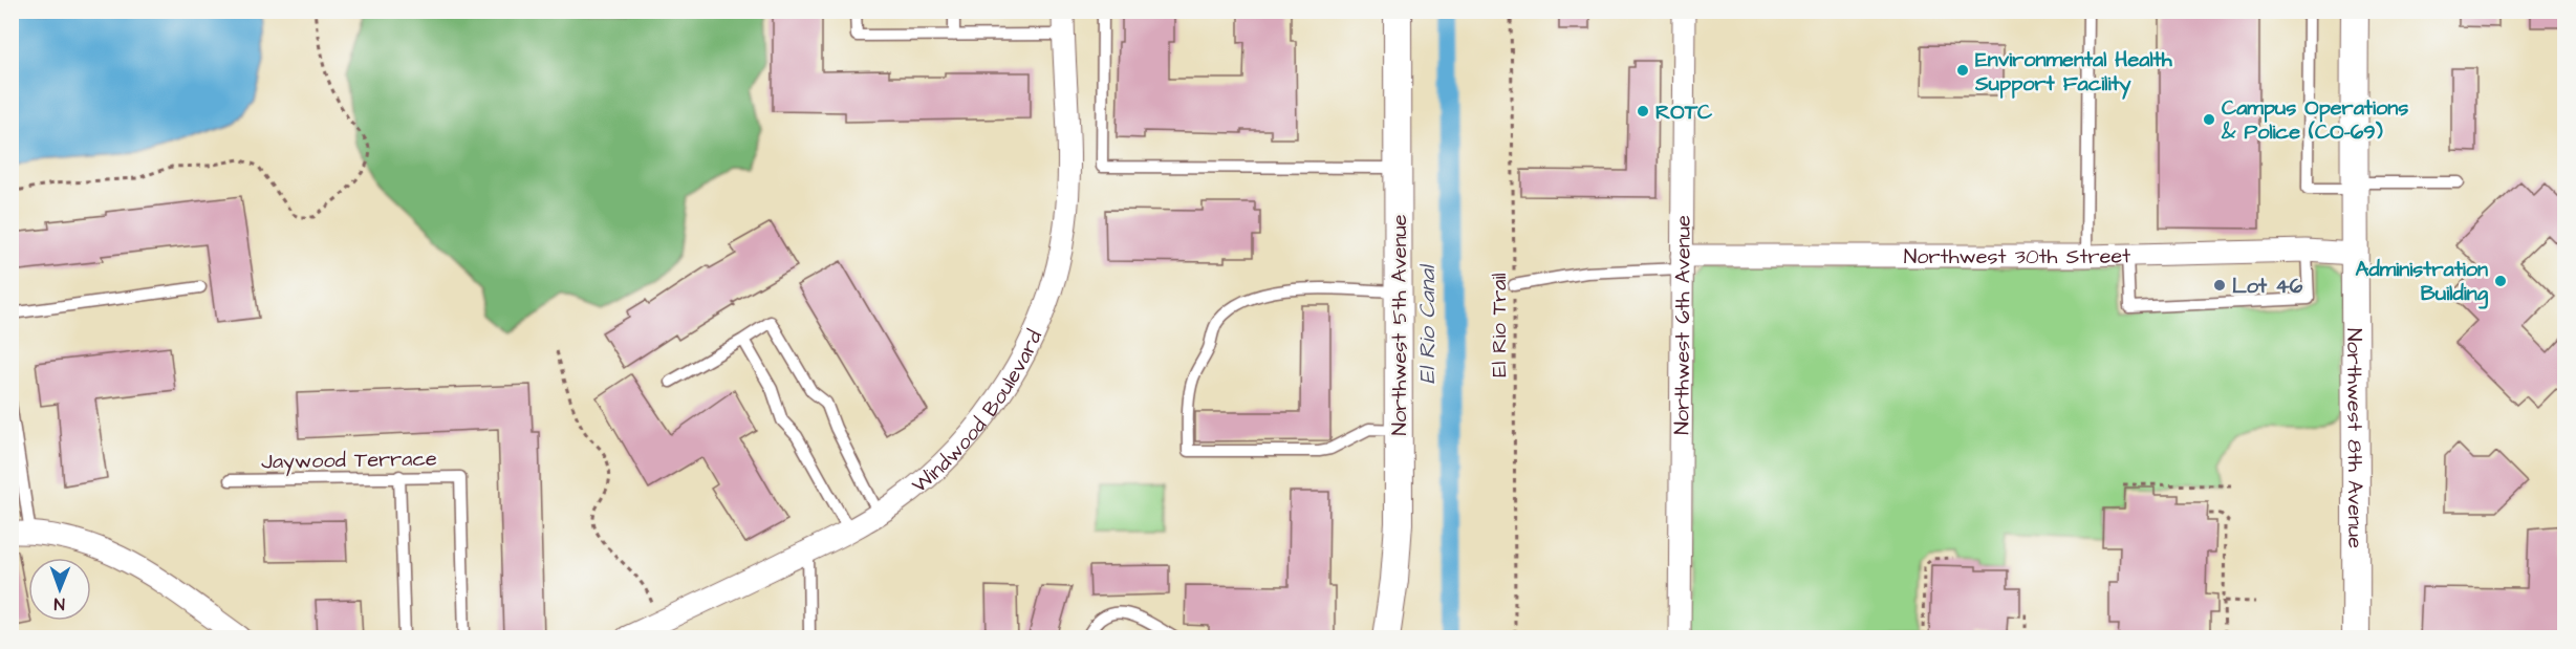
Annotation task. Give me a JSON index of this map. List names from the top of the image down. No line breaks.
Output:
{"streets":{"street":["Northwest 30th Street","Northwest 6th Avenue","Northwest 5th Avenue","Windwood Boulevard","Northwest 8th Avenue"],"lane":["Jaywood Terrace"],"path":["El Rio Trail"]},"crossings":[["Northwest 30th Street","Northwest 6th Avenue"],["Northwest 30th Street","Northwest 8th Avenue"]],"water":["El Rio Canal"],"places":["Environmental Health Support Facility","ROTC","Campus Operations & Police (CO-69)","Administration Building","Lot 46"],"north":"bottom"}
